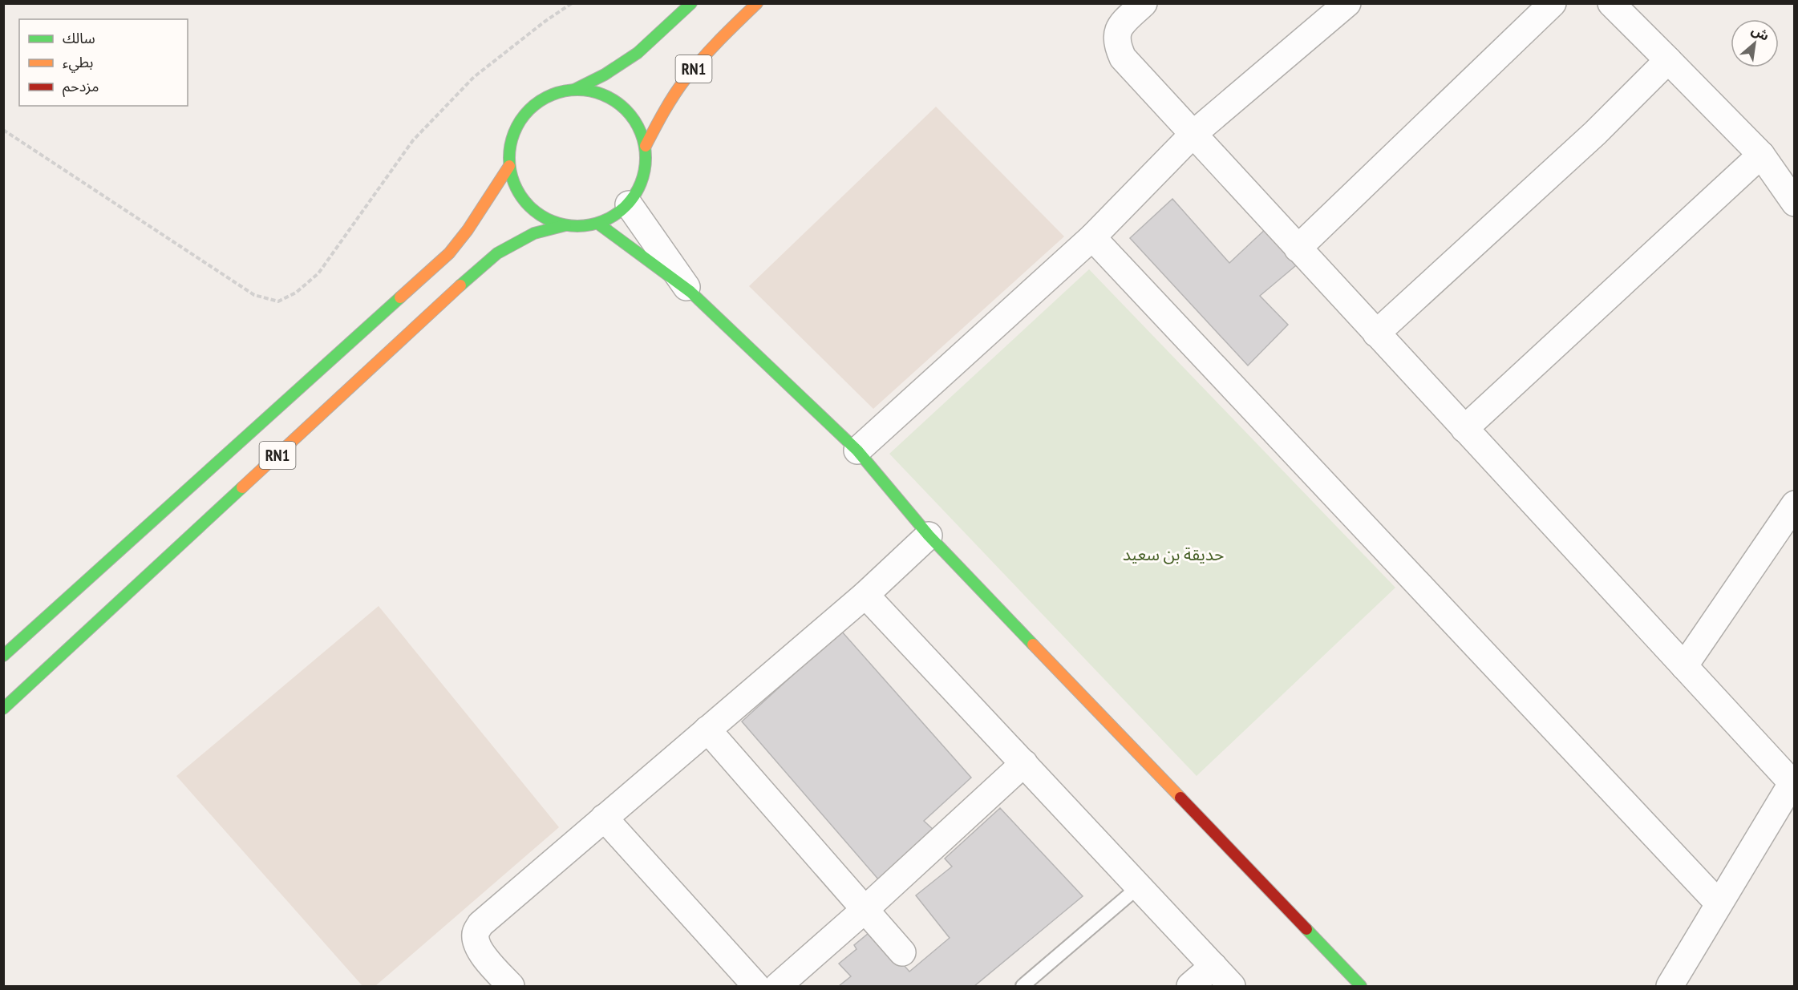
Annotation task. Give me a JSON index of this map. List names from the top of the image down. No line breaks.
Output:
{"streets":{"main road":["RN1"]},"parks":["حديقة بن سعيد"],"legend":["سالك","بطيء","مزدحم"],"north":"top right"}
